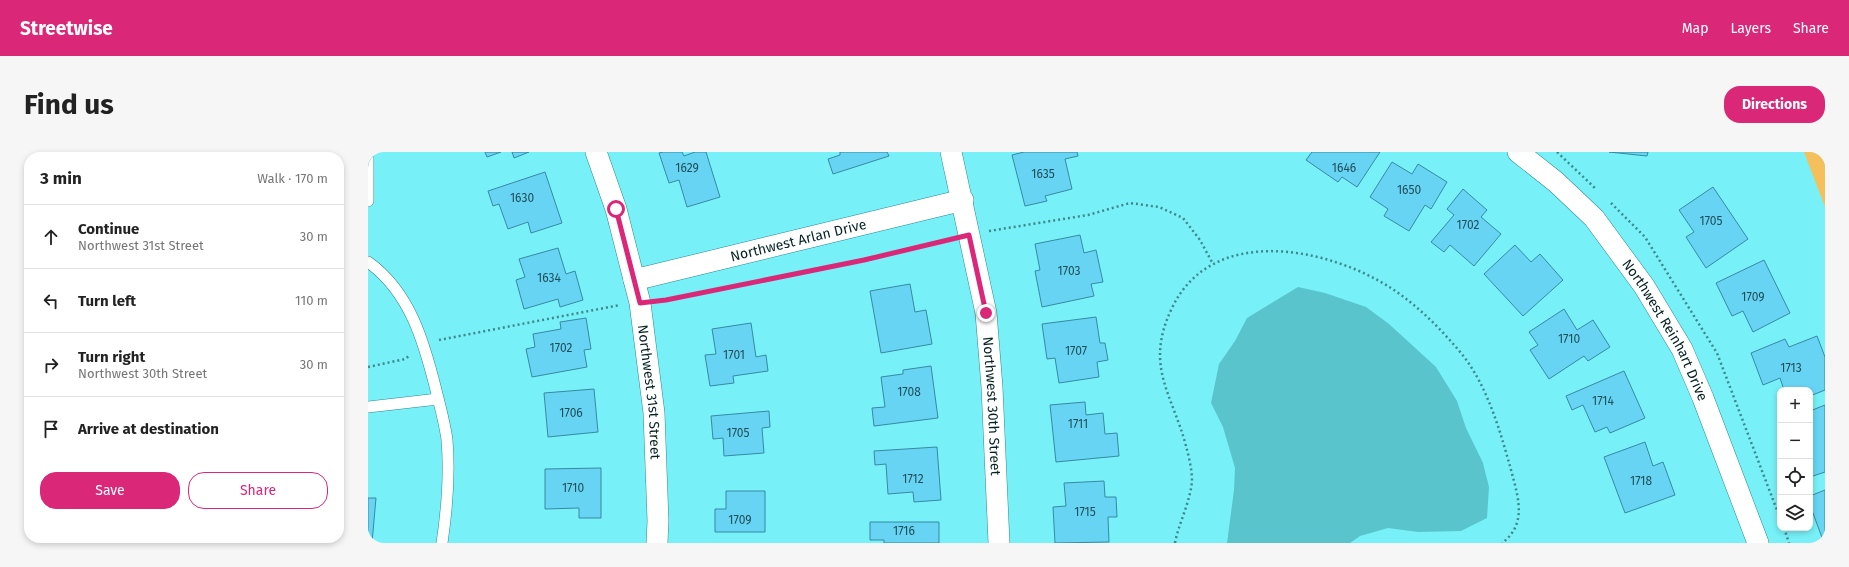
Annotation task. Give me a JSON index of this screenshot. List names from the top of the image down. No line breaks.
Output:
{"streets":{"street":["Northwest Arlan Drive","Northwest Reinhart Drive","Northwest 31st Street","Northwest 30th Street"]},"crossings":[["Northwest Arlan Drive","Northwest 31st Street"],["Northwest Arlan Drive","Northwest 30th Street"]],"house_numbers":["1629","1646","1635","1650","1630","1705","1702","1703","1634","1709","1710","1702","1707","1701","1713","1708","1714","1706","1711","1705","1712","1718","1710","1715","1709","1716"],"page":{"header":"Streetwise","nav":["Map","Layers","Share"],"buttons":["Directions",["Save","Share"]],"title":"Find us","heading":["3 min","Walk · 170 m"],"list":[["Continue","Northwest 31st Street","30 m"],["Turn left","110 m"],["Turn right","Northwest 30th Street","30 m"],"Arrive at destination"],"map_buttons":["+","−"]}}
